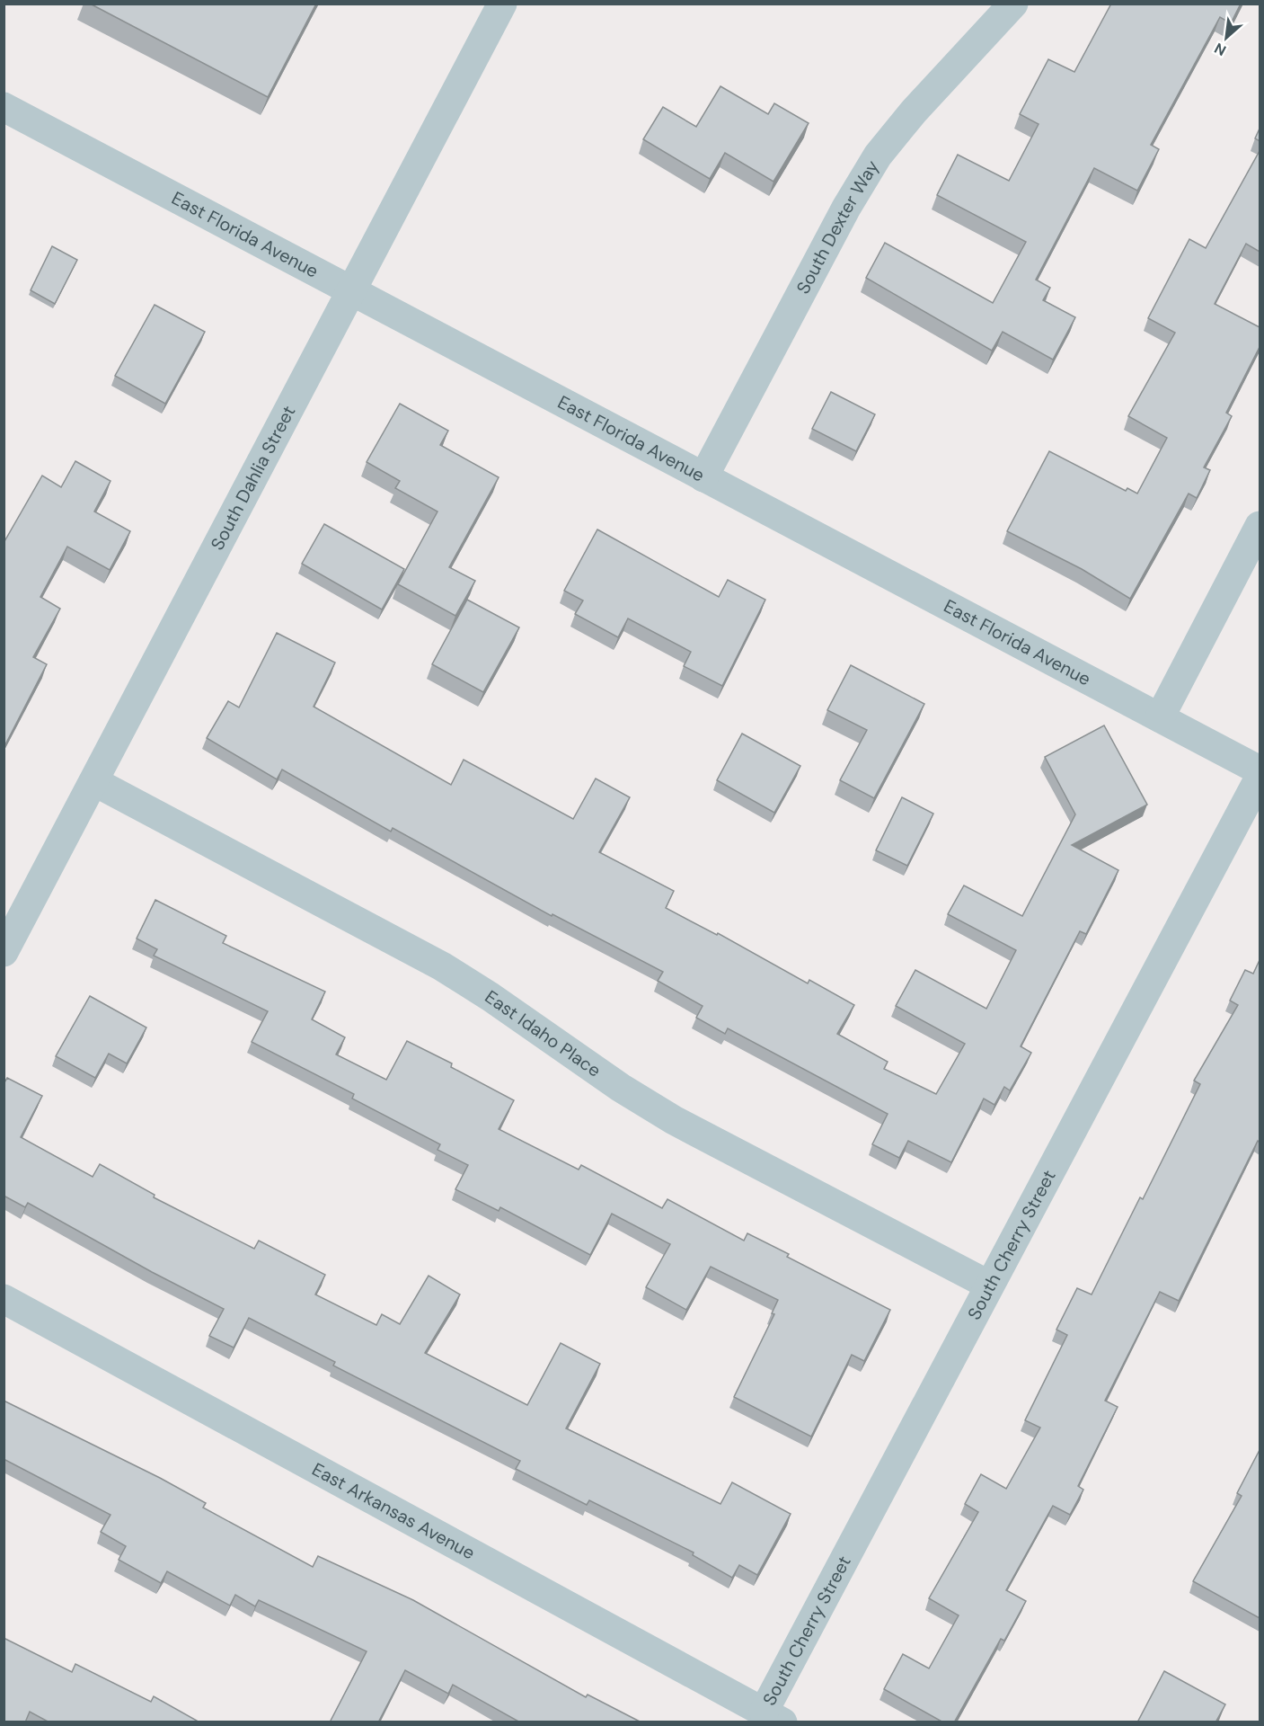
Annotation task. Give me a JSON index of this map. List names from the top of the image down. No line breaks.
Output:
{"streets":{"street":["South Dexter Way","East Florida Avenue","South Dahlia Street","East Idaho Place","South Cherry Street","East Arkansas Avenue"]},"crossings":[["South Dexter Way","East Florida Avenue"],["East Florida Avenue","South Dahlia Street"],["South Dahlia Street","East Idaho Place"],["East Idaho Place","South Cherry Street"],["South Cherry Street","East Arkansas Avenue"]],"north":"bottom left"}
